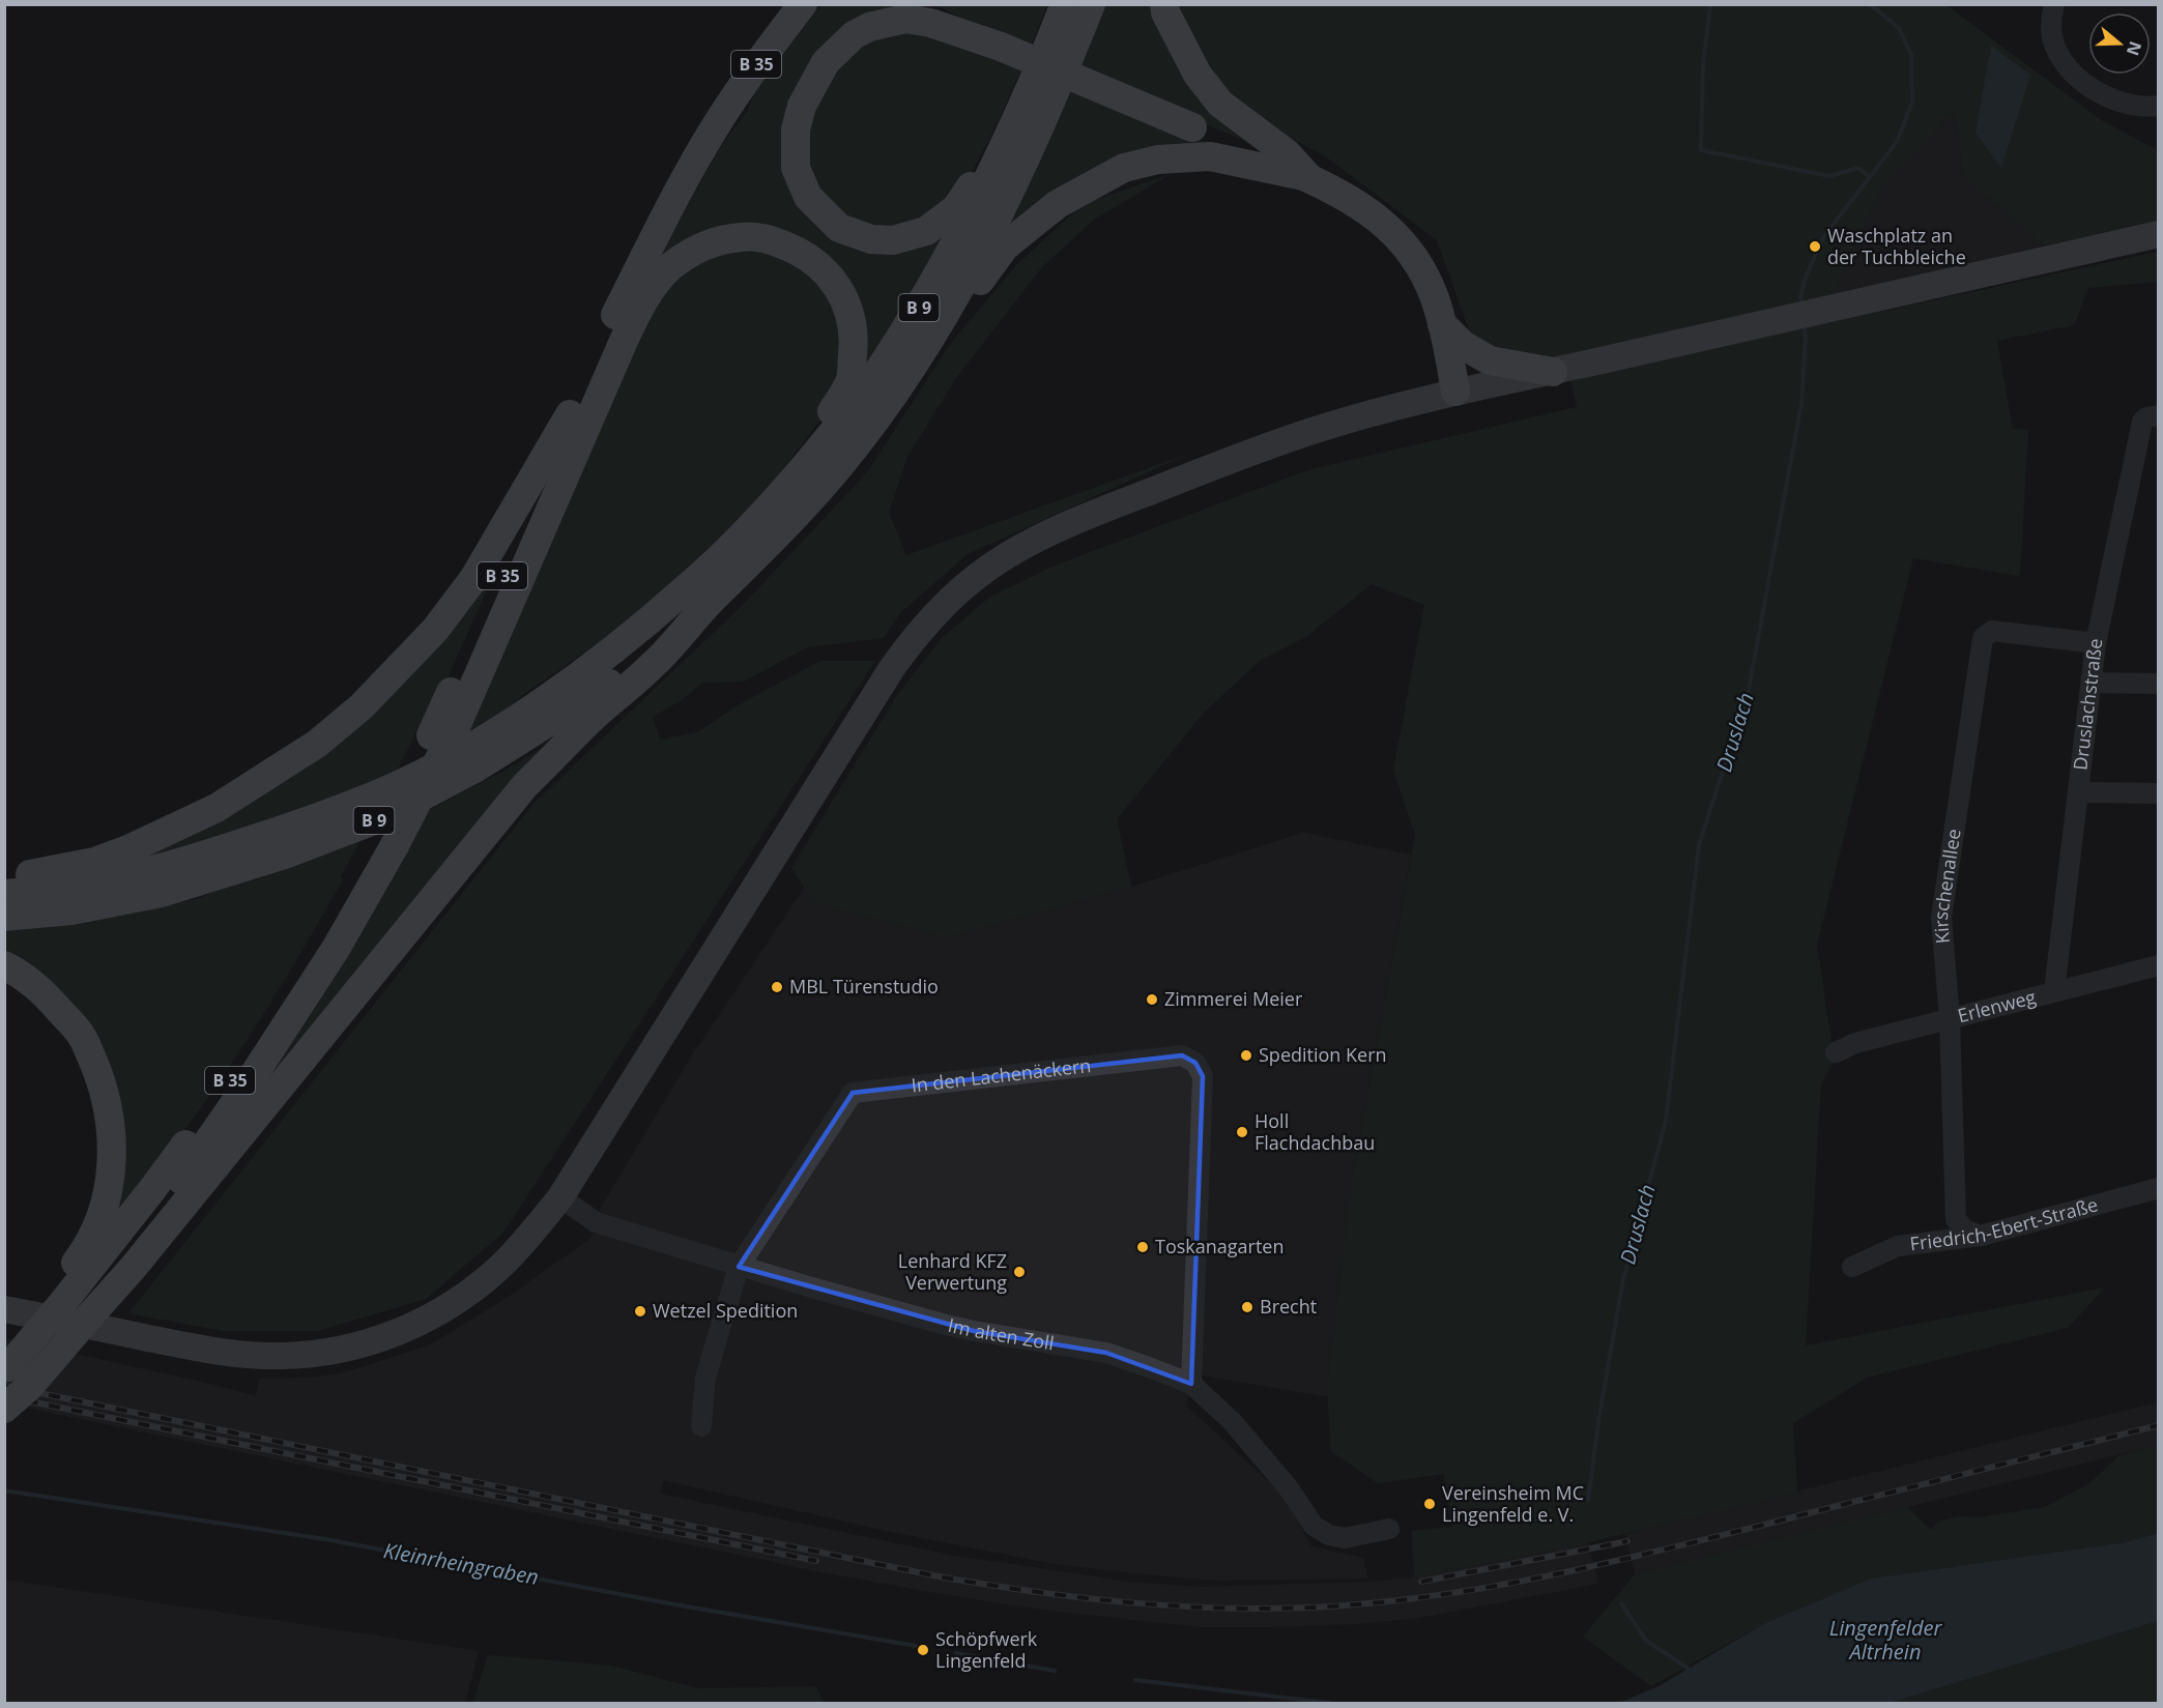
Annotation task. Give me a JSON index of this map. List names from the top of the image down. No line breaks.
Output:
{"streets":{"highway":["B 35","B 9"],"street":["Druslachstraße","Kirschenallee","Erlenweg","In den Lachenäckern","Friedrich-Ebert-Straße","Im alten Zoll"]},"crossings":[["Druslachstraße","Kirschenallee"],["Druslachstraße","Erlenweg"],["Kirschenallee","Erlenweg"],["Kirschenallee","Friedrich-Ebert-Straße"],["In den Lachenäckern","Im alten Zoll"]],"water":["Druslach","Kleinrheingraben","Lingenfelder Altrhein"],"places":["Waschplatz an der Tuchbleiche","MBL Türenstudio","Zimmerei Meier","Spedition Kern","Holl Flachdachbau","Toskanagarten","Lenhard KFZ Verwertung","Brecht","Wetzel Spedition","Vereinsheim MC Lingenfeld e. V.","Schöpfwerk Lingenfeld"],"north":"right"}
